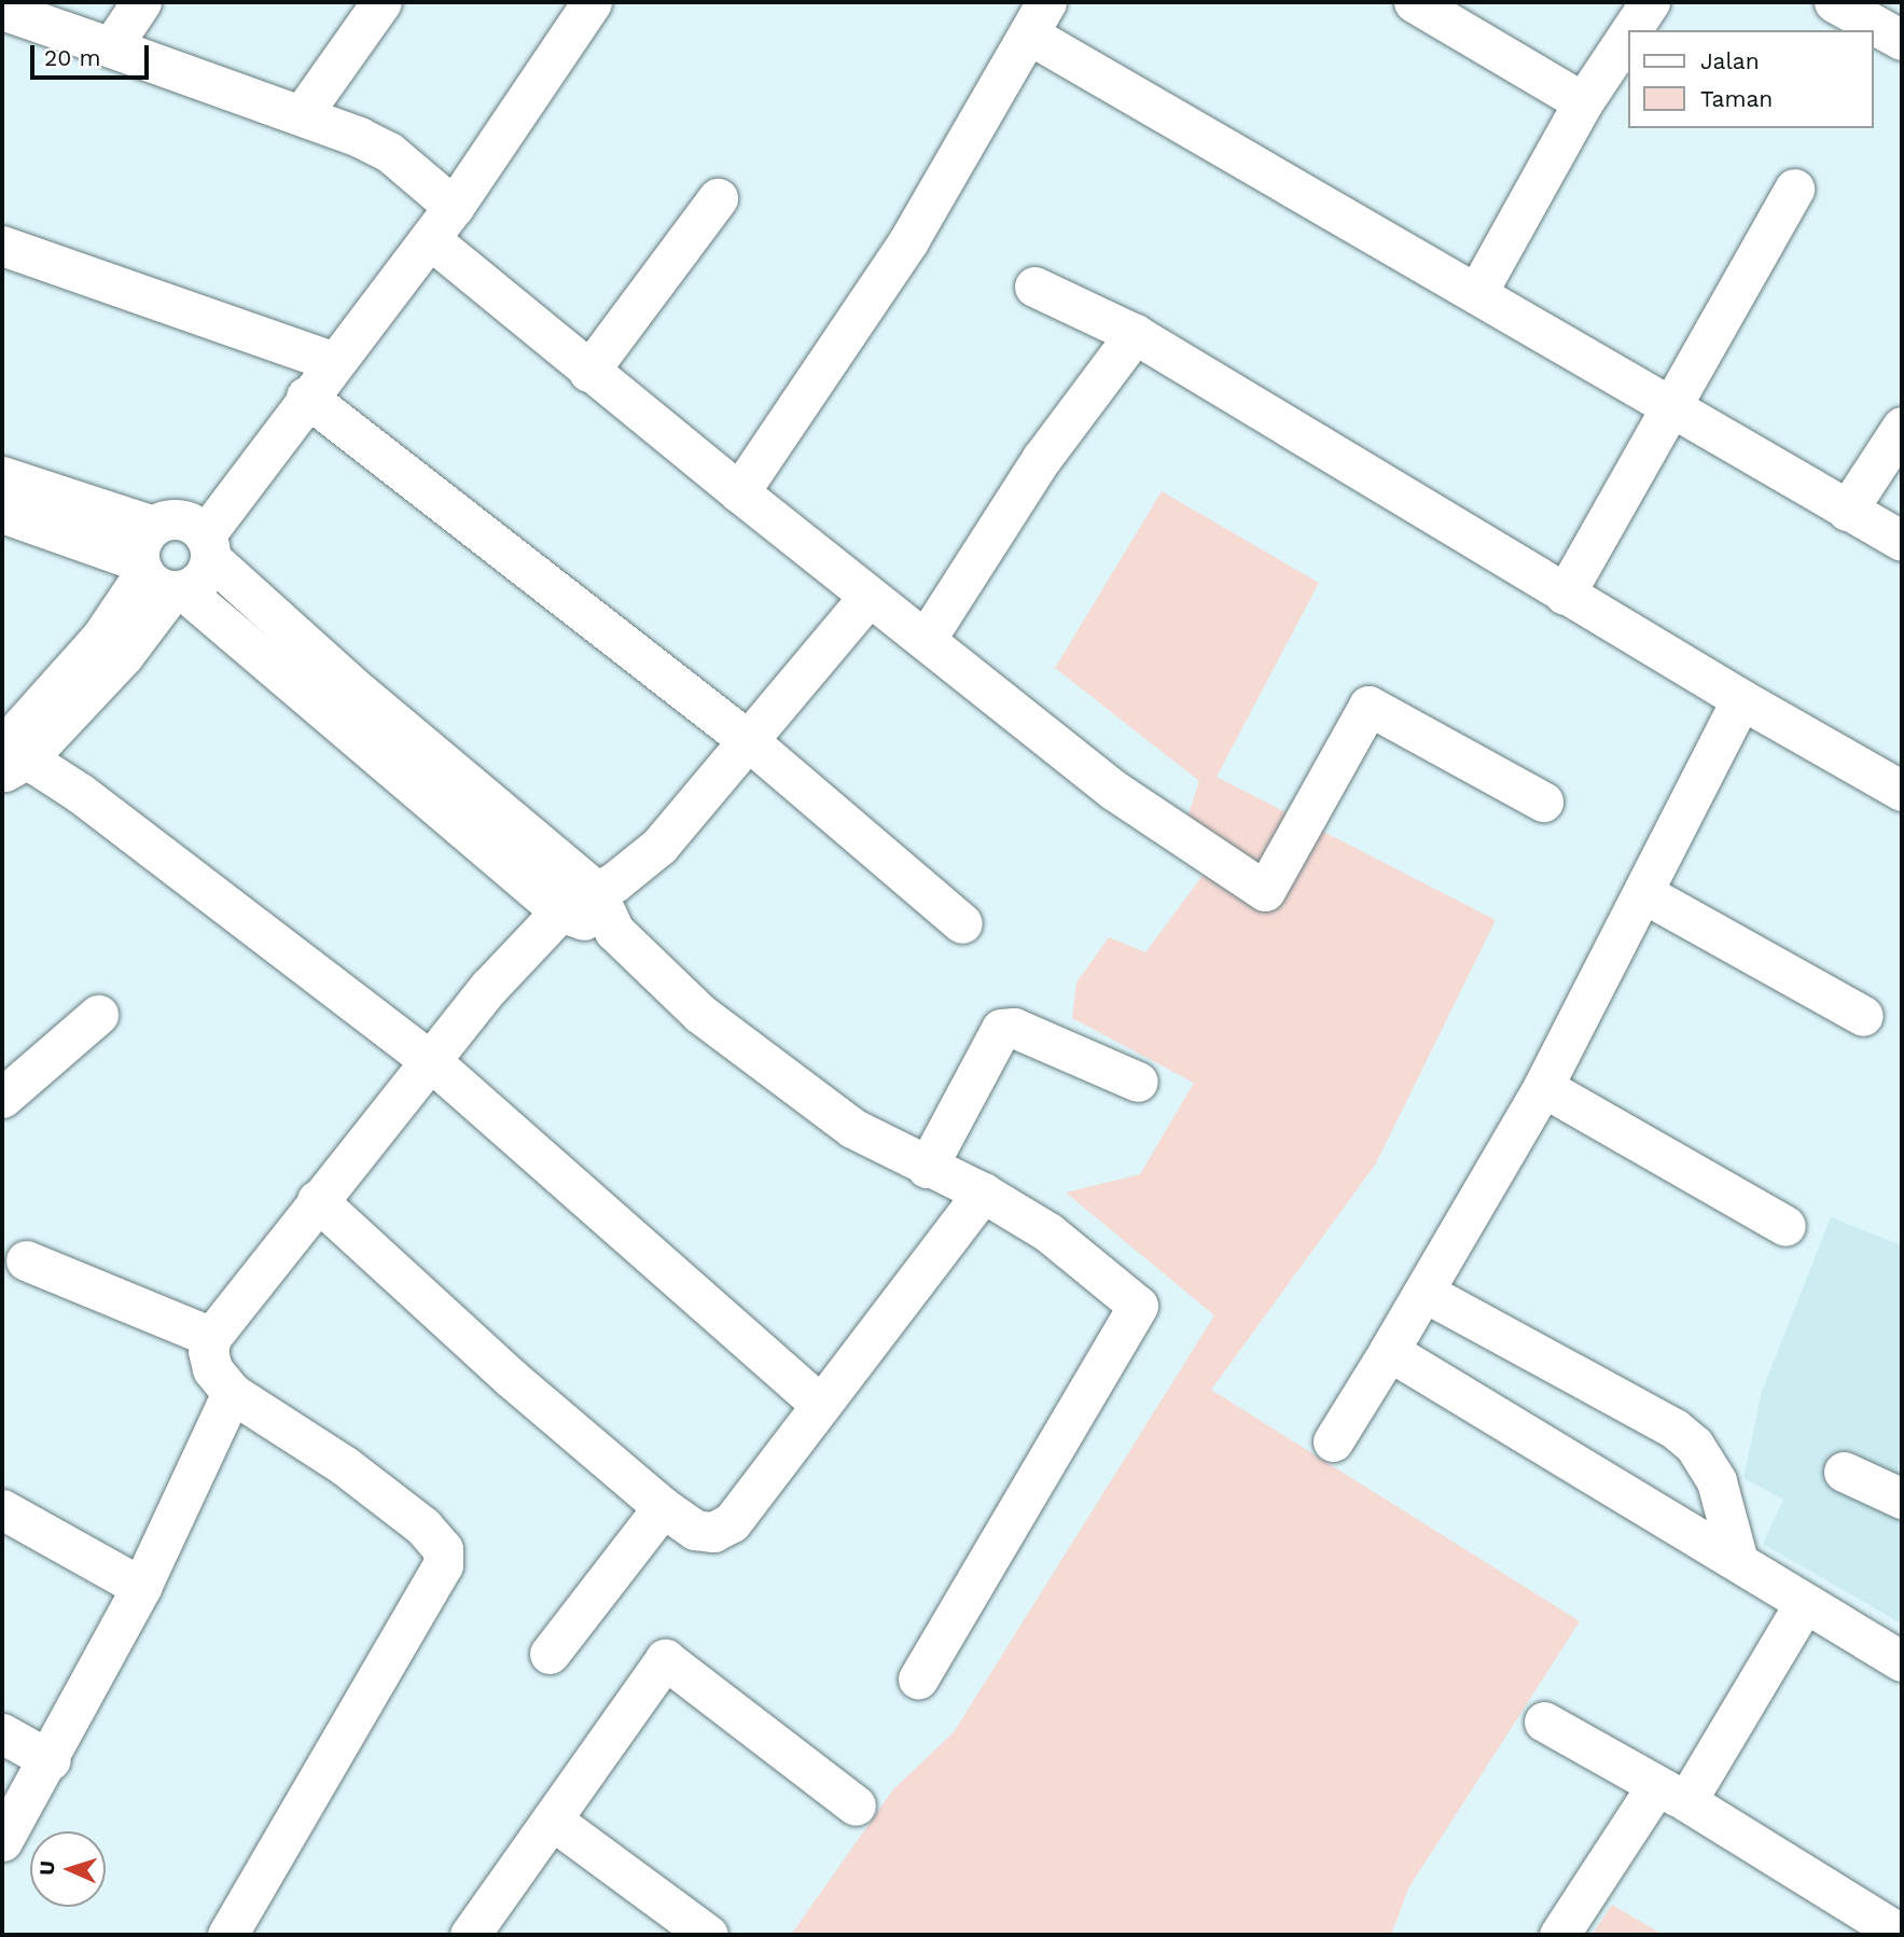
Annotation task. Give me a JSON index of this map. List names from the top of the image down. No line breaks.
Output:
{"legend":["Jalan","Taman"],"scale_bar":"20 m","north":"left"}
